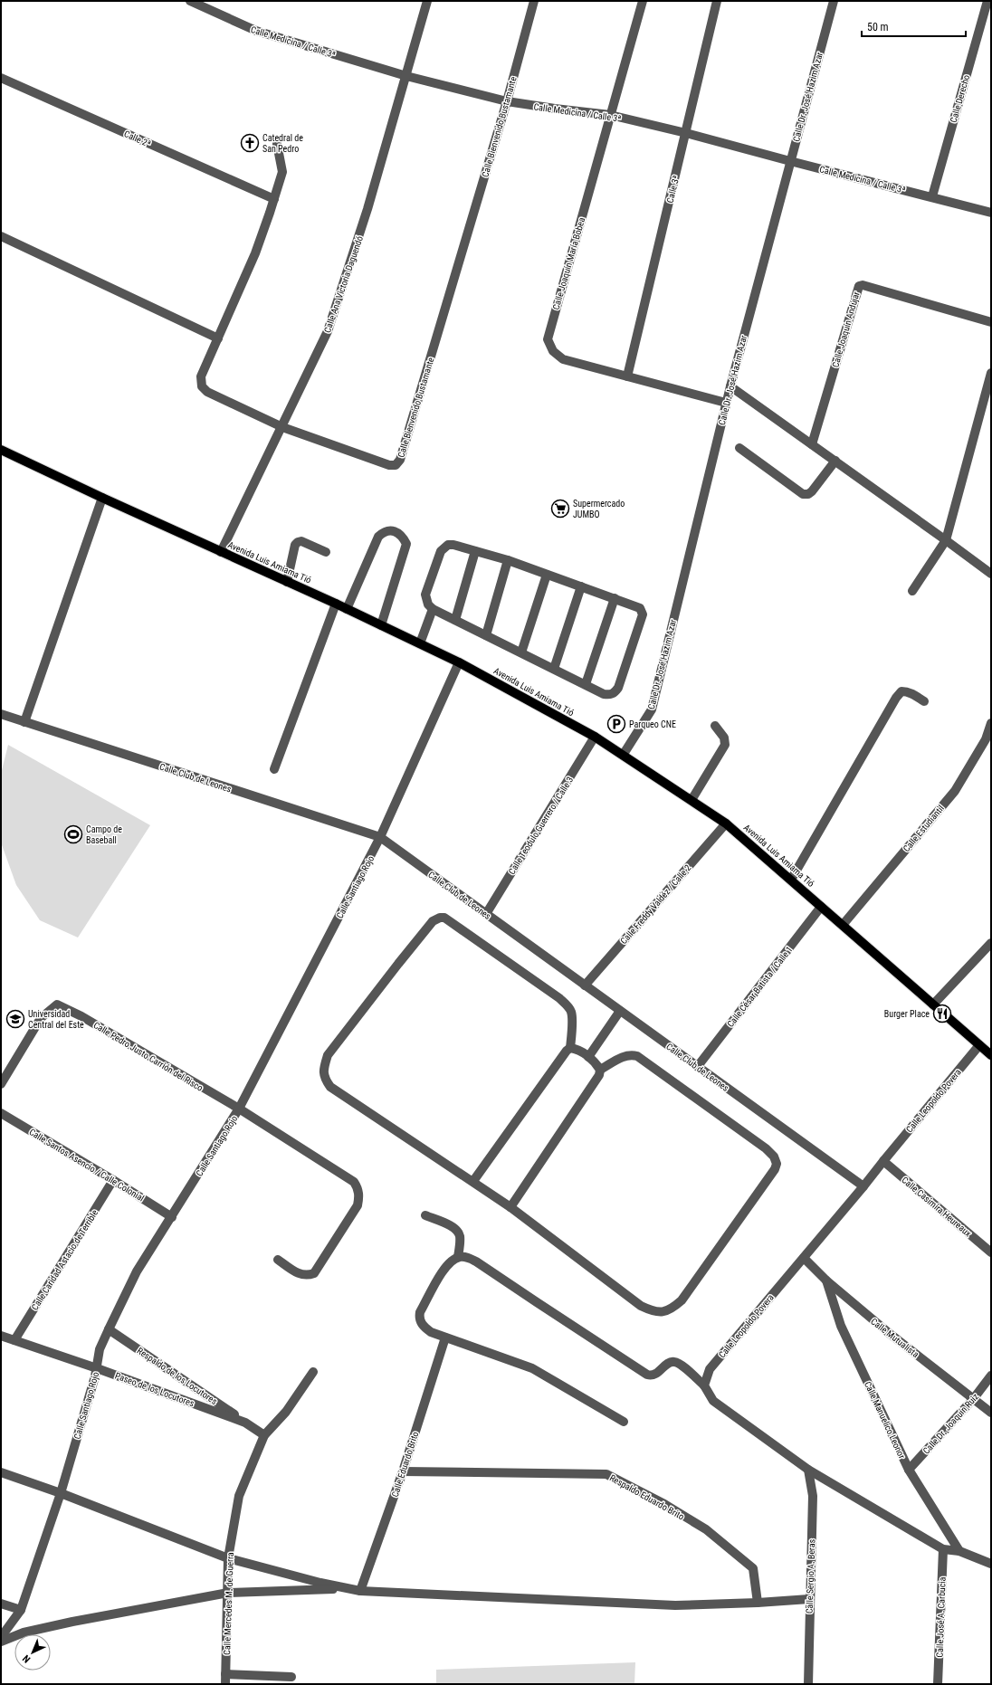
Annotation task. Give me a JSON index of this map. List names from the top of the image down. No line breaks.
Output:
{"streets":{"main road":["Avenida Luis Amiama Tió"],"street":["Calle Medicina / Calle 3ª","Calle Dr. José Hazim Azar","Calle Derecho","Calle Bienvenido Bustamante","Calle 2ª","Calle 3ª","Calle Joaquín María Bobea","Calle Ana Victoria Daguendó","Calle Joaquín Andújar","Calle Club de Leones","Calle Teodulo Guerrero / Calle 3","Calle Estudiantil","Calle Santiago Rojo","Calle Freddy Valdéz / Calle 2","Calle César Batista / Calle 1","Calle Pedro Justo Carrión del Risco","Calle Leopoldo Povera","Calle Santos Asencio / Calle Colonial","Calle Casimira Heureaux","Calle Caridad Astacio de Terrible","Calle Mutualista","Respaldo de los Locutores","Paseo de los Locutores","Calle Manuelico Leonor","Calle Dr. Joaquín Ruiz","Calle Eduardo Brito","Respaldo Eduardo Brito","Calle Sergio A. Beras","Calle Mercedes M. de Guerra","Calle José A. Carbucia"]},"crossings":[["Calle Medicina / Calle 3ª","Calle Dr. José Hazim Azar"],["Calle Medicina / Calle 3ª","Calle Derecho"],["Calle Medicina / Calle 3ª","Calle Bienvenido Bustamante"],["Calle Medicina / Calle 3ª","Calle 3ª"],["Calle Medicina / Calle 3ª","Calle Joaquín María Bobea"],["Calle Medicina / Calle 3ª","Calle Ana Victoria Daguendó"],["Calle Dr. José Hazim Azar","Calle Joaquín María Bobea"],["Calle Dr. José Hazim Azar","Avenida Luis Amiama Tió"],["Calle Bienvenido Bustamante","Calle 2ª"],["Calle Bienvenido Bustamante","Calle Ana Victoria Daguendó"],["Calle 3ª","Calle Joaquín María Bobea"],["Calle Ana Victoria Daguendó","Avenida Luis Amiama Tió"],["Avenida Luis Amiama Tió","Calle Teodulo Guerrero / Calle 3"],["Avenida Luis Amiama Tió","Calle Estudiantil"],["Avenida Luis Amiama Tió","Calle Santiago Rojo"],["Avenida Luis Amiama Tió","Calle Freddy Valdéz / Calle 2"],["Avenida Luis Amiama Tió","Calle César Batista / Calle 1"],["Avenida Luis Amiama Tió","Calle Leopoldo Povera"],["Calle Club de Leones","Calle Teodulo Guerrero / Calle 3"],["Calle Club de Leones","Calle Santiago Rojo"],["Calle Club de Leones","Calle Freddy Valdéz / Calle 2"],["Calle Club de Leones","Calle César Batista / Calle 1"],["Calle Club de Leones","Calle Leopoldo Povera"],["Calle Santiago Rojo","Calle Pedro Justo Carrión del Risco"],["Calle Santiago Rojo","Calle Santos Asencio / Calle Colonial"],["Calle Santiago Rojo","Respaldo de los Locutores"],["Calle Santiago Rojo","Paseo de los Locutores"],["Calle Leopoldo Povera","Calle Casimira Heureaux"],["Calle Leopoldo Povera","Calle Mutualista"],["Calle Santos Asencio / Calle Colonial","Calle Caridad Astacio de Terrible"],["Calle Caridad Astacio de Terrible","Paseo de los Locutores"],["Calle Mutualista","Calle Manuelico Leonor"],["Calle Mutualista","Calle Dr. Joaquín Ruiz"],["Respaldo de los Locutores","Paseo de los Locutores"],["Paseo de los Locutores","Calle Mercedes M. de Guerra"],["Calle Manuelico Leonor","Calle Dr. Joaquín Ruiz"],["Calle Eduardo Brito","Respaldo Eduardo Brito"]],"places":{"church":["Catedral de San Pedro"],"supermarket":["Supermercado JUMBO"],"parking":["Parqueo CNE"],"sports":["Campo de Baseball"],"restaurant":["Burger Place"],"school or university":["Universidad Central del Este"]},"scale_bar":"50 m","north":"bottom left"}
